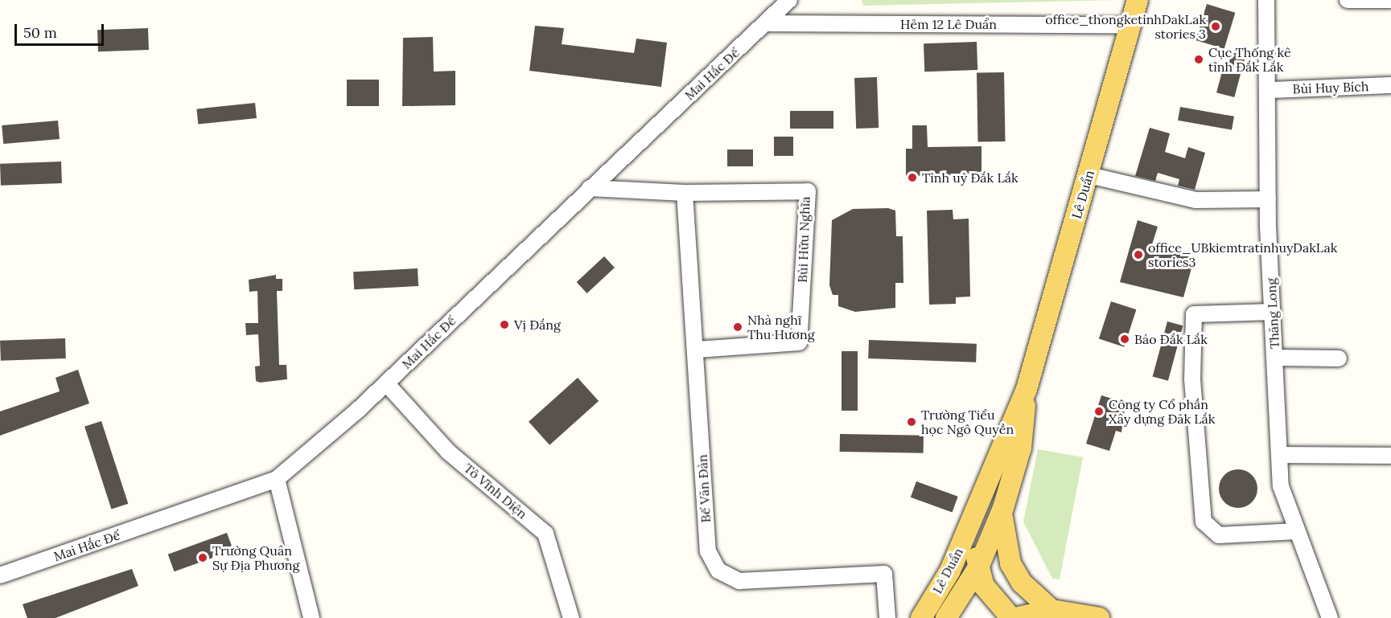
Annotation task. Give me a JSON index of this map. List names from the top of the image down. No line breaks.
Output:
{"streets":{"main road":["Lê Duẩn"],"street":["Hẻm 12 Lê Duẩn","Mai Hắc Đế","Bùi Huy Bích","Bùi Hữu Nghĩa","Thăng Long","Bế Văn Đàn","Tô Vĩnh Diện"]},"crossings":[["Hẻm 12 Lê Duẩn","Mai Hắc Đế"],["Hẻm 12 Lê Duẩn","Lê Duẩn"],["Mai Hắc Đế","Bùi Hữu Nghĩa"],["Mai Hắc Đế","Tô Vĩnh Diện"],["Bùi Huy Bích","Thăng Long"],["Bùi Hữu Nghĩa","Bế Văn Đàn"]],"places":["office_thongketinhDakLak stories 3","Cục Thống kê tỉnh Đắk Lắk","Tỉnh uỷ Đắk Lắk","office_UBkiemtratinhuyDakLak stories3","Vị Đắng","Nhà nghĩ Thu Hương","Báo Đắk Lắk","Công ty Cổ phần Xây dựng Đăk Lắk","Trường Tiểu học Ngô Quyền","Trường Quân Sự Địa Phương"],"scale_bar":"50 m"}
